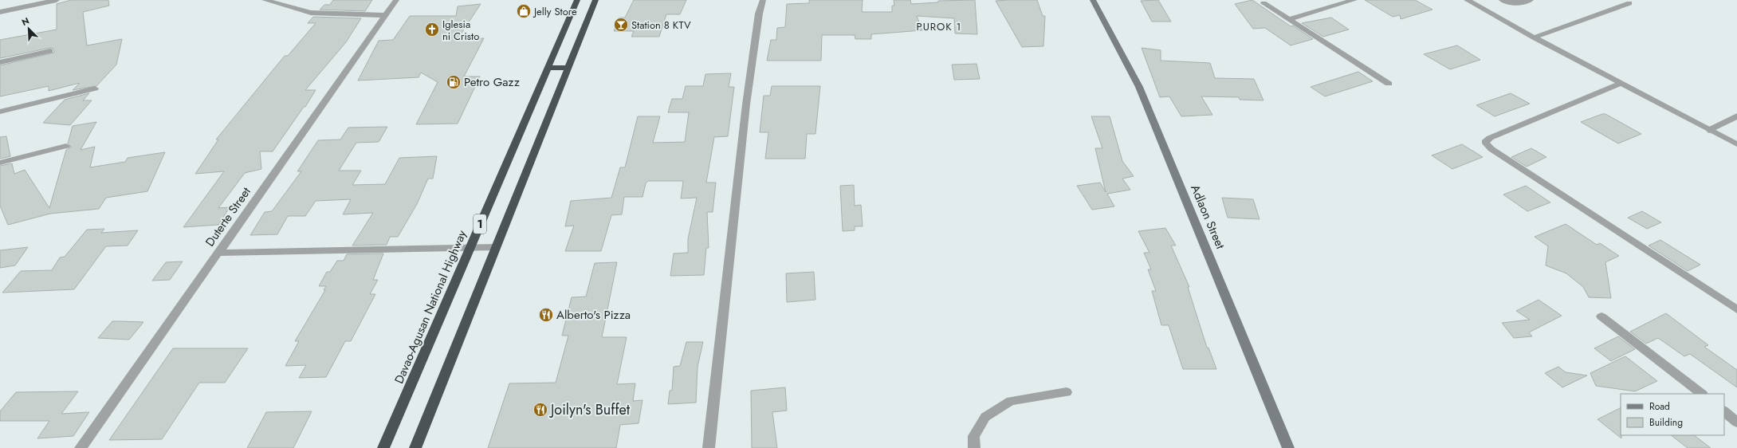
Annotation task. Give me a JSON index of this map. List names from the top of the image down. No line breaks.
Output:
{"streets":{"highway":["1","Davao-Agusan National Highway"],"street":["Duterte Street","Adlaon Street"]},"districts":["PUROK 1"],"places":{"shop":["Jelly Store"],"bar":["Station 8 KTV"],"church":["Iglesia ni Cristo"],"fuel station":["Petro Gazz"],"restaurant":["Alberto's Pizza","Joilyn's Buffet"]},"legend":["Road","Building"],"north":"top left"}
